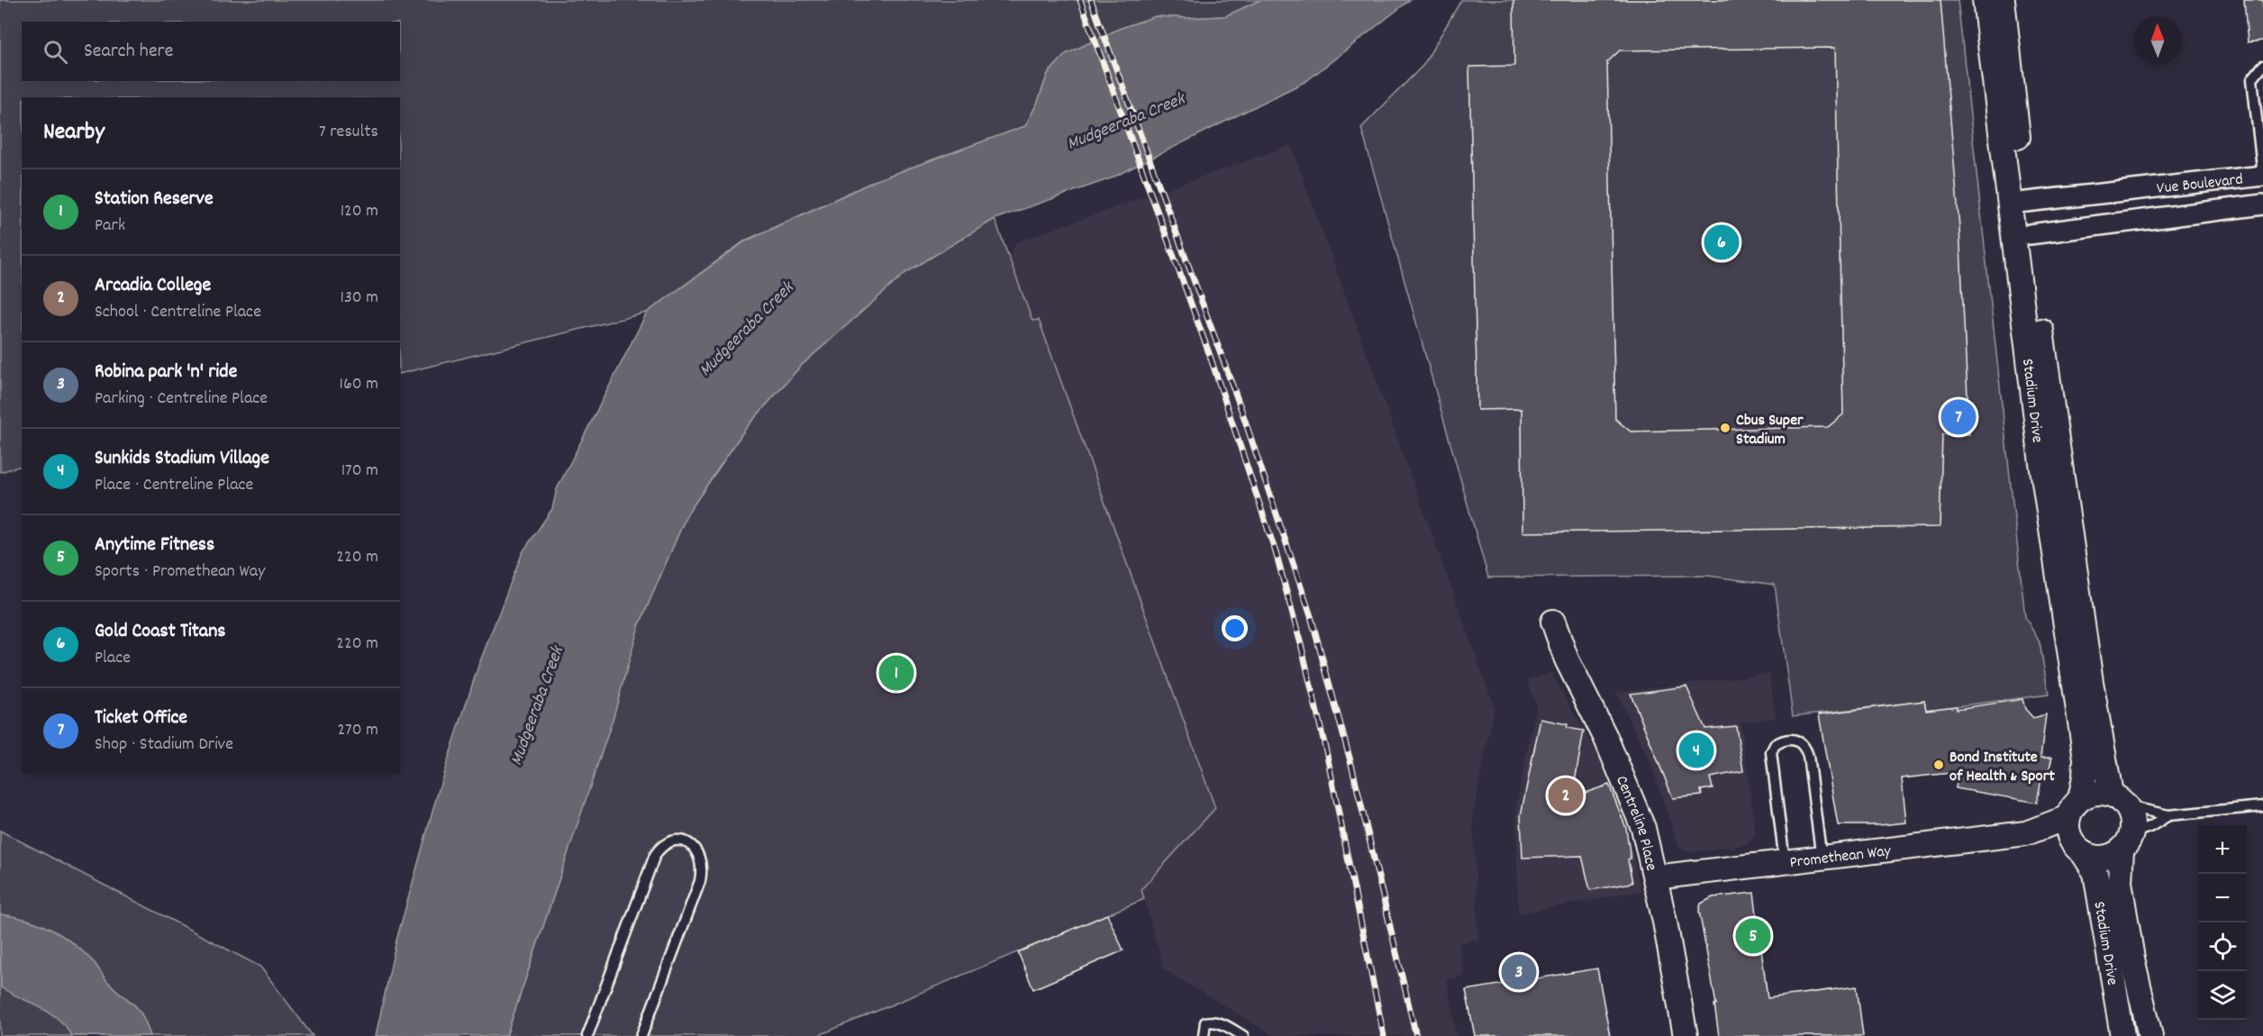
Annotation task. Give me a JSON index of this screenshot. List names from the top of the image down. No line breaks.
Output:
{"streets":{"street":["Vue Boulevard","Stadium Drive","Centreline Place","Promethean Way"]},"crossings":[["Vue Boulevard","Stadium Drive"],["Centreline Place","Promethean Way"]],"water":["Mudgeeraba Creek"],"places":["Cbus Super Stadium","Bond Institute of Health & Sport"],"north":"top","page":{"search":"Search here","heading":["Nearby","7 results"],"list":[{"mark":"1","name":"Station Reserve","note":"Park","value":"120 m"},{"mark":"2","name":"Arcadia College","note":"School · Centreline Place","value":"130 m"},{"mark":"3","name":"Robina park 'n' ride","note":"Parking · Centreline Place","value":"160 m"},{"mark":"4","name":"Sunkids Stadium Village","note":"Place · Centreline Place","value":"170 m"},{"mark":"5","name":"Anytime Fitness","note":"Sports · Promethean Way","value":"220 m"},{"mark":"6","name":"Gold Coast Titans","note":"Place","value":"220 m"},{"mark":"7","name":"Ticket Office","note":"Shop · Stadium Drive","value":"270 m"}],"pins":["6","7","1","4","2","5","3"],"map_buttons":["+","−"]}}
